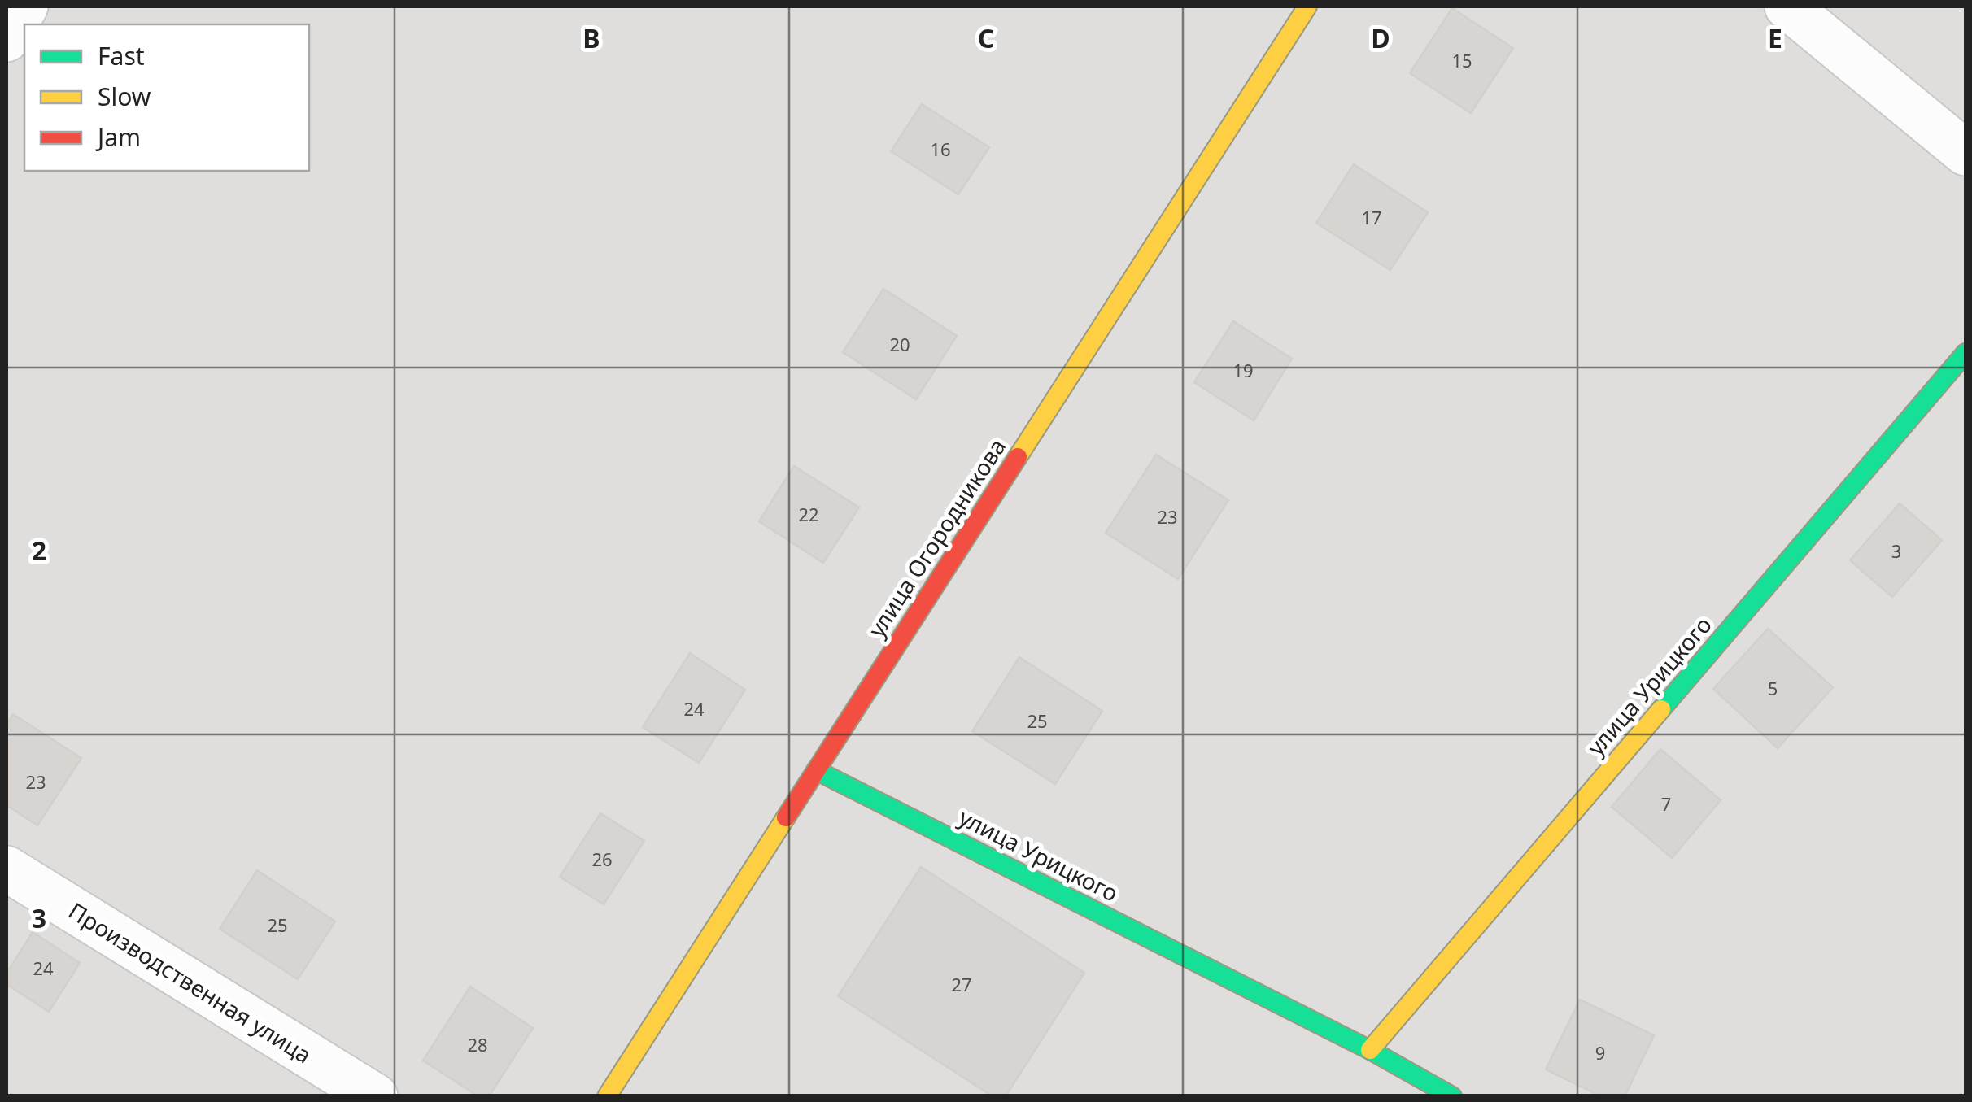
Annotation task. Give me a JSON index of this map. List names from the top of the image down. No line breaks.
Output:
{"streets":{"street":["улица Огородникова","улица Урицкого","Производственная улица"]},"crossings":[["улица Огородникова","улица Урицкого"]],"house_numbers":["15","16","17","20","19","22","23","3","5","24","25","23","7","26","25","24","27","28","9"],"legend":["Fast","Slow","Jam"],"grid":{"columns":["B","C","D","E"],"rows":["2","3"]}}
